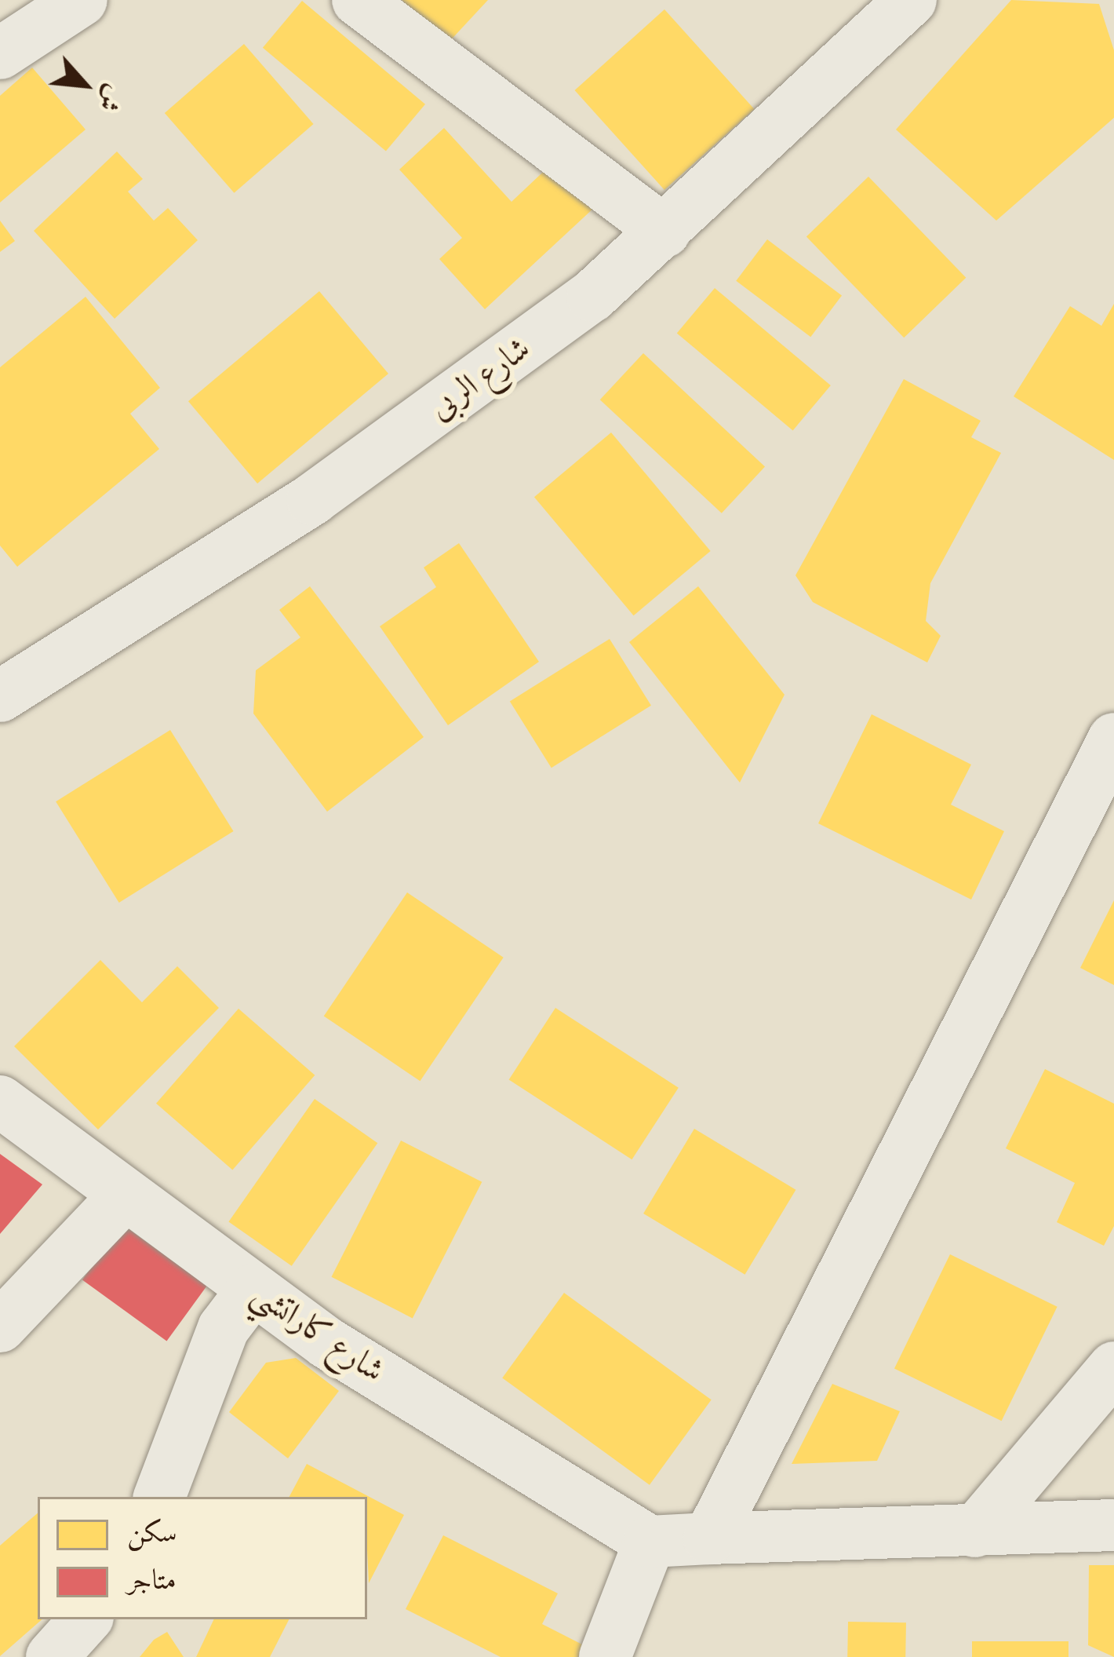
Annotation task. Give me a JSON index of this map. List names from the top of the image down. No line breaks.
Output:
{"streets":{"street":["شارع الربى","شارع كاراتشي"]},"legend":["سكن","متاجر"],"north":"bottom right"}
